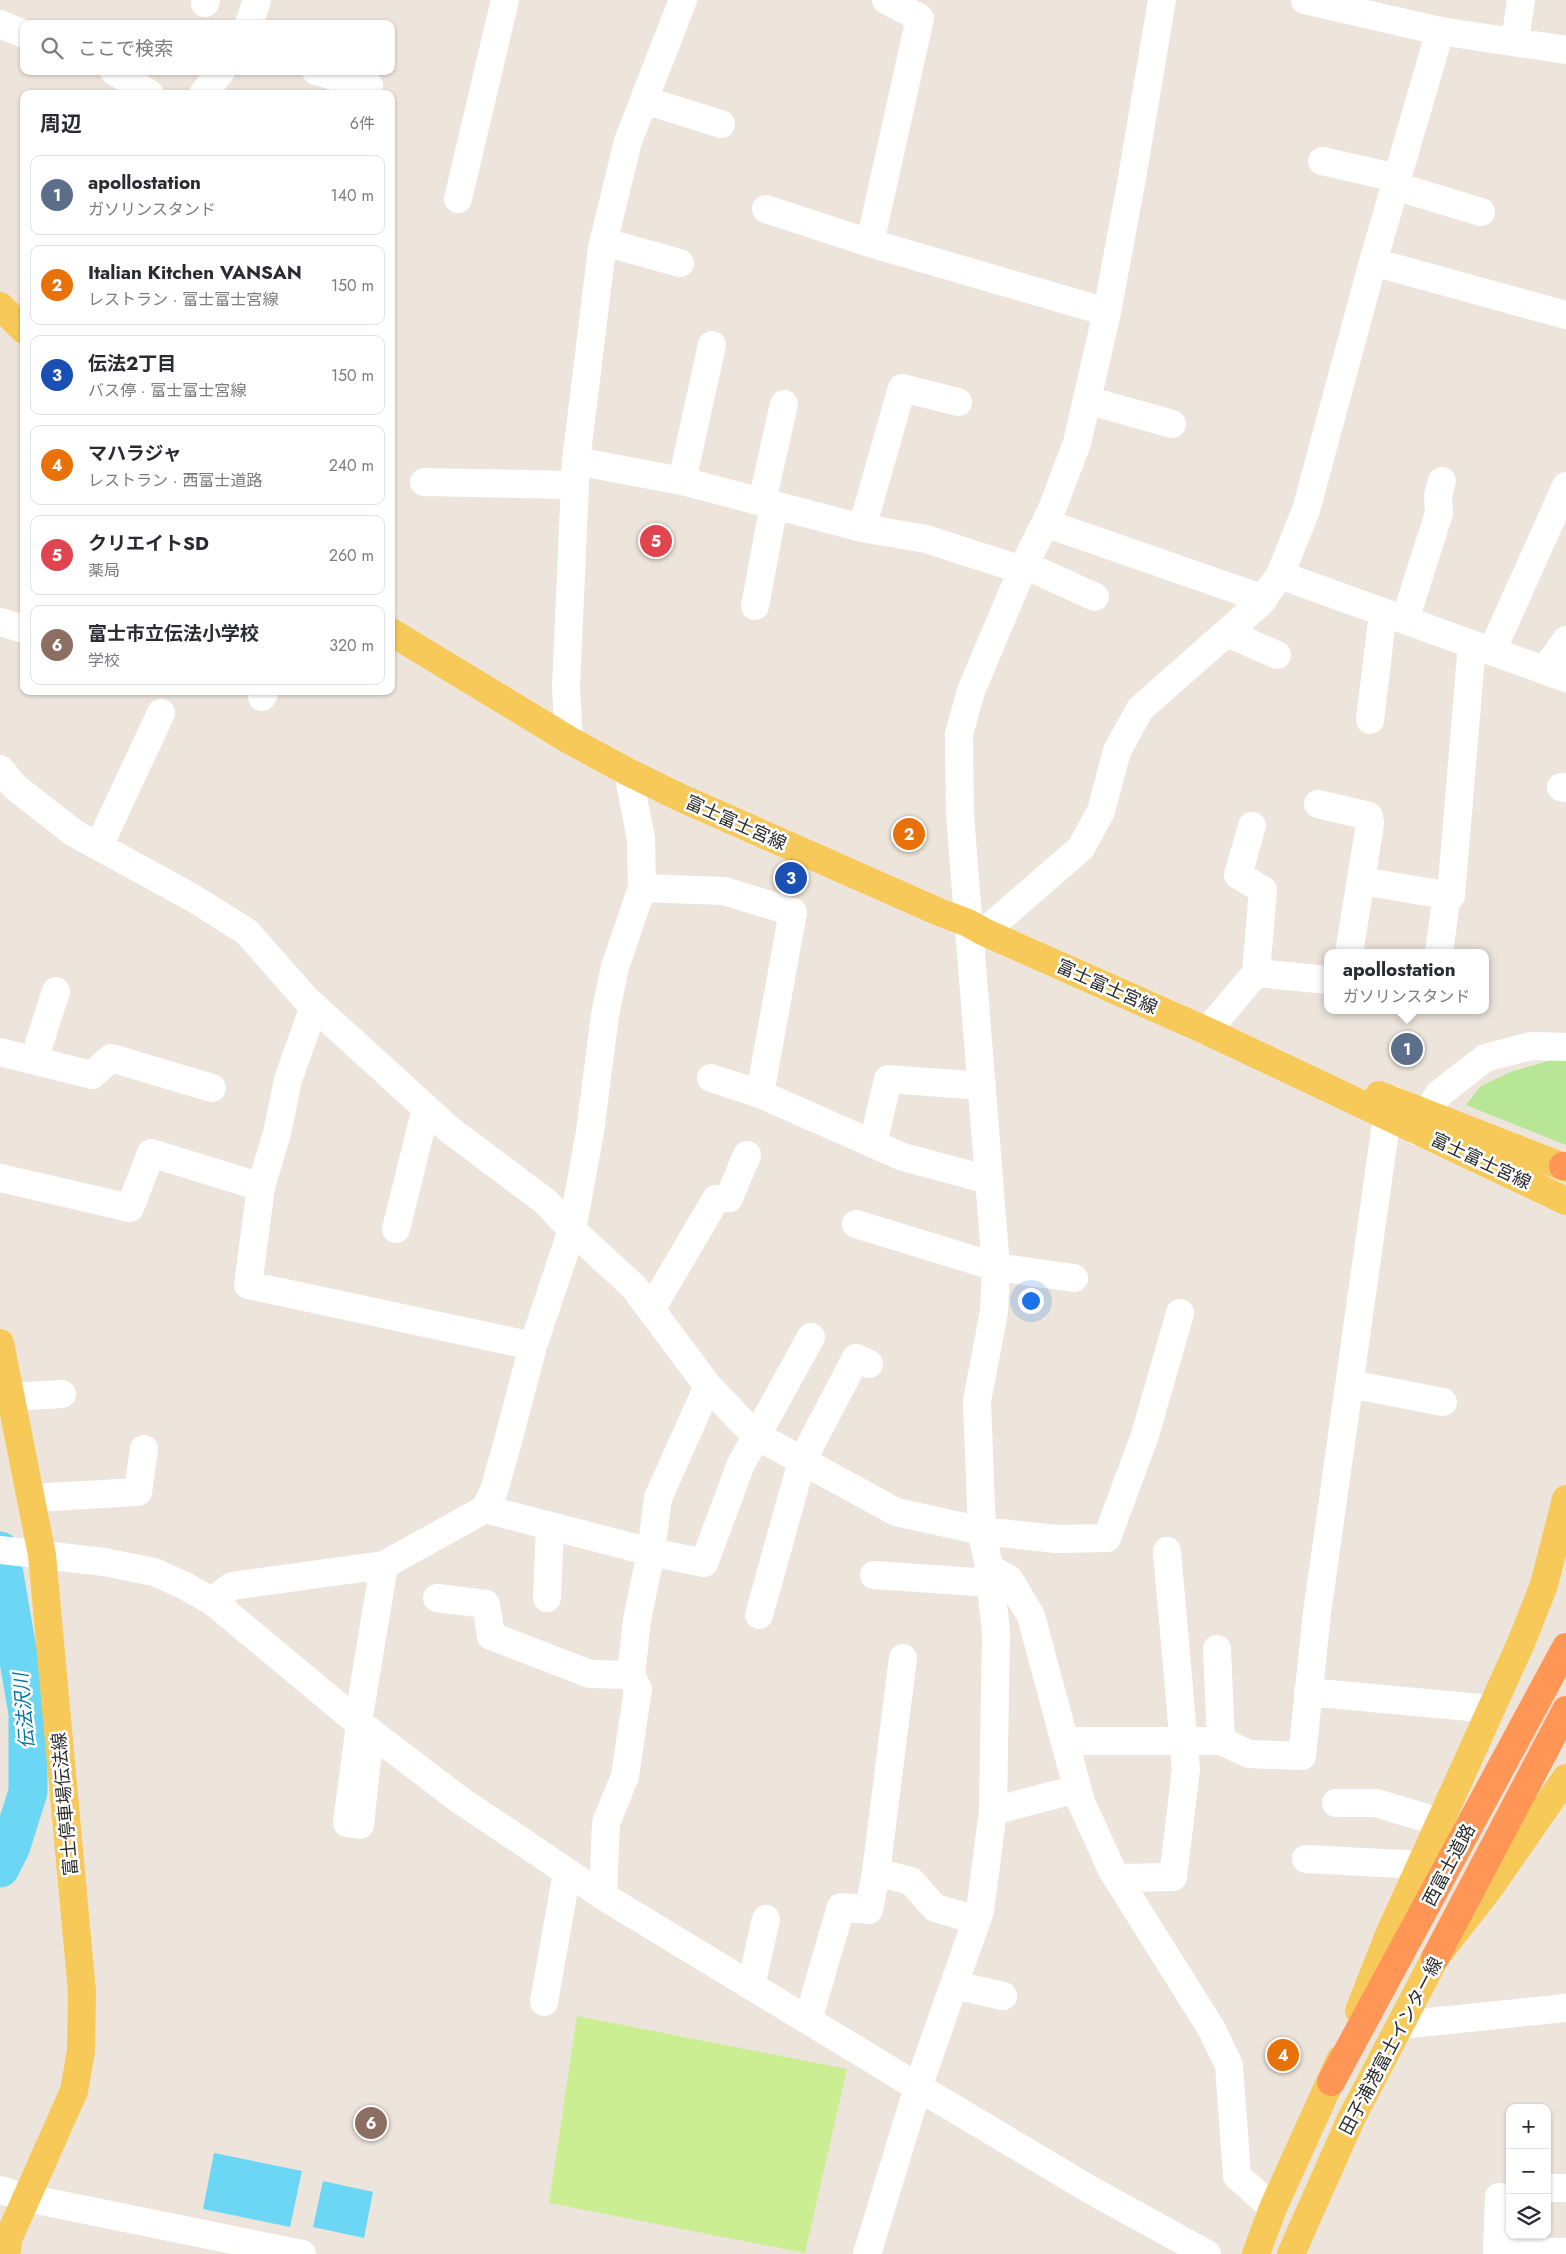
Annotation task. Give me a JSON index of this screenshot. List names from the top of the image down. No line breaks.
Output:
{"streets":{"highway":["西富士道路"],"main road":["富士富士宮線","富士停車場伝法線","田子浦港富士インター線"]},"crossings":[["西富士道路","田子浦港富士インター線"]],"water":["伝法沢川"],"page":{"search":"ここで検索","heading":["周辺","6件"],"list":[{"mark":"1","name":"apollostation","note":"ガソリンスタンド","value":"140 m"},{"mark":"2","name":"Italian Kitchen VANSAN","note":"レストラン · 富士富士宮線","value":"150 m"},{"mark":"3","name":"伝法２丁目","note":"バス停 · 富士富士宮線","value":"150 m"},{"mark":"4","name":"マハラジャ","note":"レストラン · 西富士道路","value":"240 m"},{"mark":"5","name":"クリエイトSD","note":"薬局","value":"260 m"},{"mark":"6","name":"富士市立伝法小学校","note":"学校","value":"320 m"}],"pins":["5","2","3","1","4","6"],"popup":["apollostation","ガソリンスタンド"],"map_buttons":["+","−"]}}
